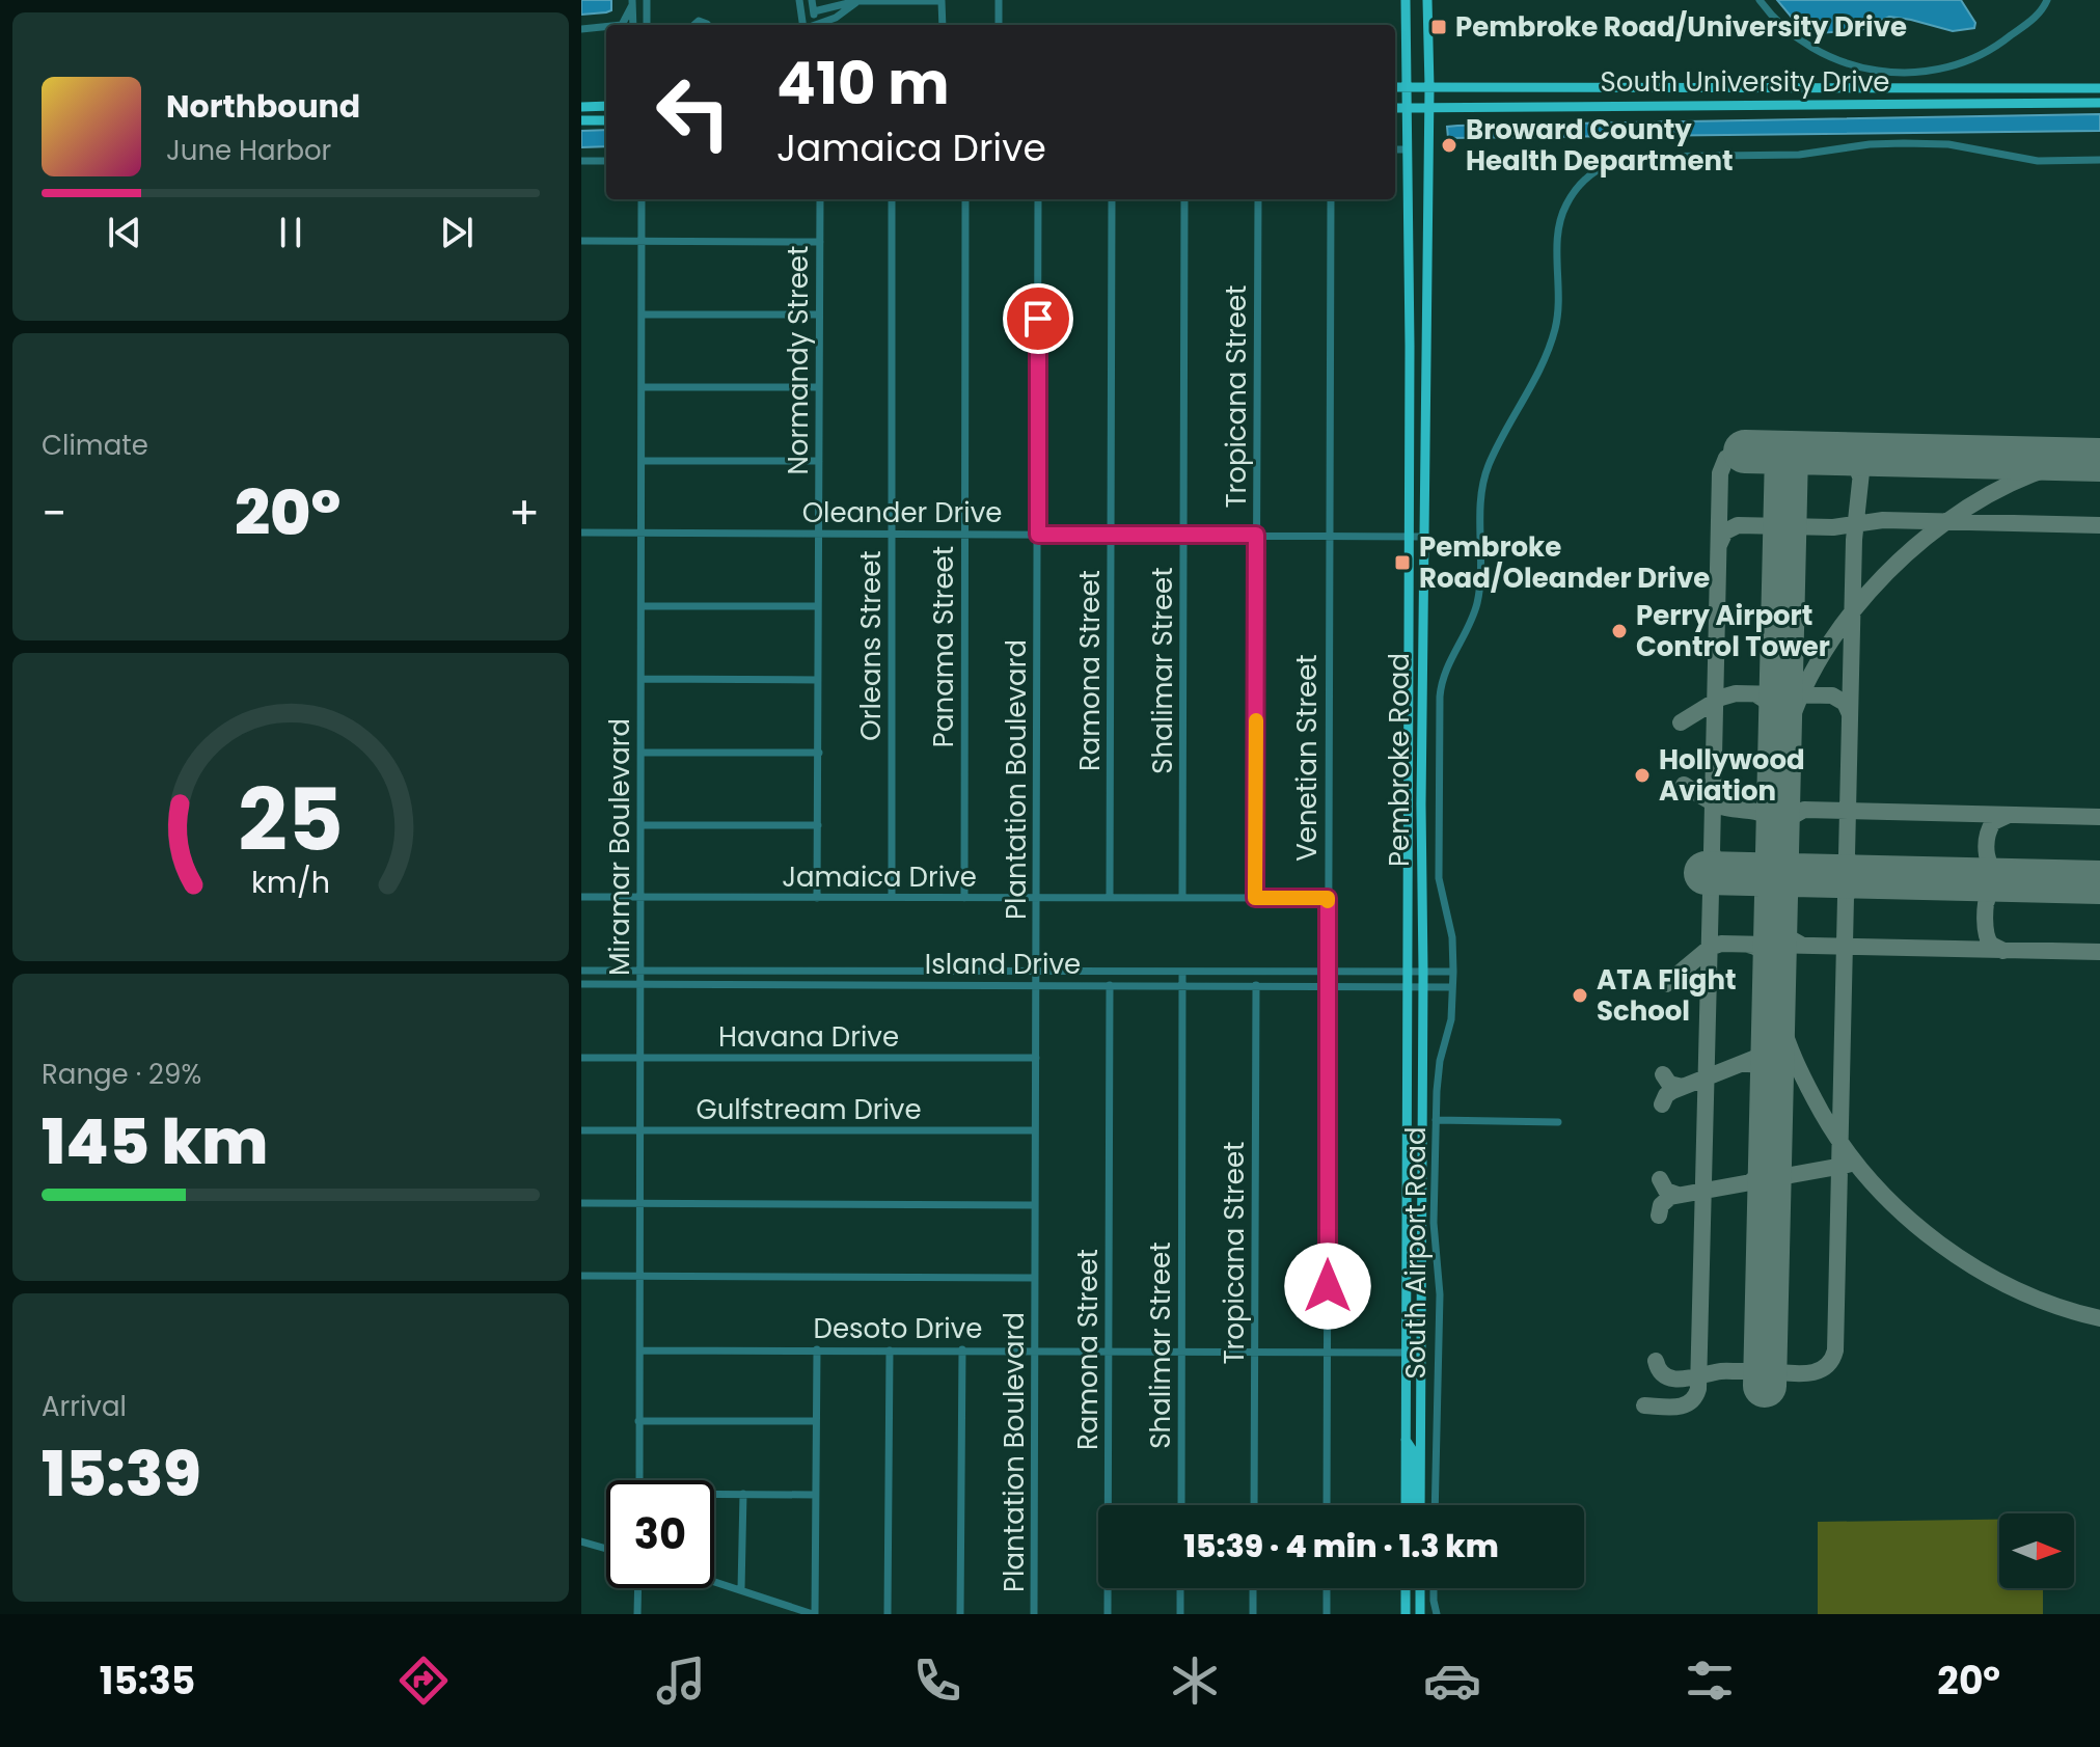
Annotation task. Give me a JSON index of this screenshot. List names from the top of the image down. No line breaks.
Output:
{"streets":{"main road":["South University Drive","Pembroke Road"],"street":["Normandy Street","Tropicana Street","Oleander Drive","Orleans Street","Panama Street","Ramona Street","Shalimar Street","Venetian Street","Plantation Boulevard","Miramar Boulevard","Jamaica Drive","Island Drive","Havana Drive","Gulfstream Drive","South Airport Road","Desoto Drive"]},"crossings":[["South University Drive","Pembroke Road"],["Normandy Street","Oleander Drive"],["Normandy Street","Jamaica Drive"],["Tropicana Street","Oleander Drive"],["Tropicana Street","Jamaica Drive"],["Tropicana Street","Island Drive"],["Tropicana Street","Desoto Drive"],["Oleander Drive","Orleans Street"],["Oleander Drive","Panama Street"],["Oleander Drive","Ramona Street"],["Oleander Drive","Shalimar Street"],["Oleander Drive","Venetian Street"],["Oleander Drive","Pembroke Road"],["Oleander Drive","Plantation Boulevard"],["Oleander Drive","Miramar Boulevard"],["Orleans Street","Jamaica Drive"],["Panama Street","Jamaica Drive"],["Ramona Street","Jamaica Drive"],["Ramona Street","Island Drive"],["Ramona Street","Desoto Drive"],["Shalimar Street","Jamaica Drive"],["Shalimar Street","Island Drive"],["Shalimar Street","Desoto Drive"],["Venetian Street","Jamaica Drive"],["Venetian Street","Island Drive"],["Venetian Street","Desoto Drive"],["Pembroke Road","Island Drive"],["Pembroke Road","Desoto Drive"],["Plantation Boulevard","Jamaica Drive"],["Plantation Boulevard","Island Drive"],["Plantation Boulevard","Havana Drive"],["Plantation Boulevard","Gulfstream Drive"],["Plantation Boulevard","Desoto Drive"],["Miramar Boulevard","Jamaica Drive"],["Miramar Boulevard","Island Drive"],["Miramar Boulevard","Havana Drive"],["Miramar Boulevard","Gulfstream Drive"],["Miramar Boulevard","Desoto Drive"]],"places":{"transit":["Pembroke Road/University Drive","Pembroke Road/Oleander Drive"],"other":["Broward County Health Department","Perry Airport Control Tower","Hollywood Aviation","ATA Flight School"]},"north":"right","page":{"turn":["410 m","Jamaica Drive"],"song":["Northbound","June Harbor"],"tile":["Climate",["Range · 29%","145 km"],["Arrival","15:39"]],"heat":["−","20°","+"],"limit":"30","trip":"15:39 · 4 min · 1.3 km","tabs":["15:35","20°"],"gauge":["25","km/h"]}}
